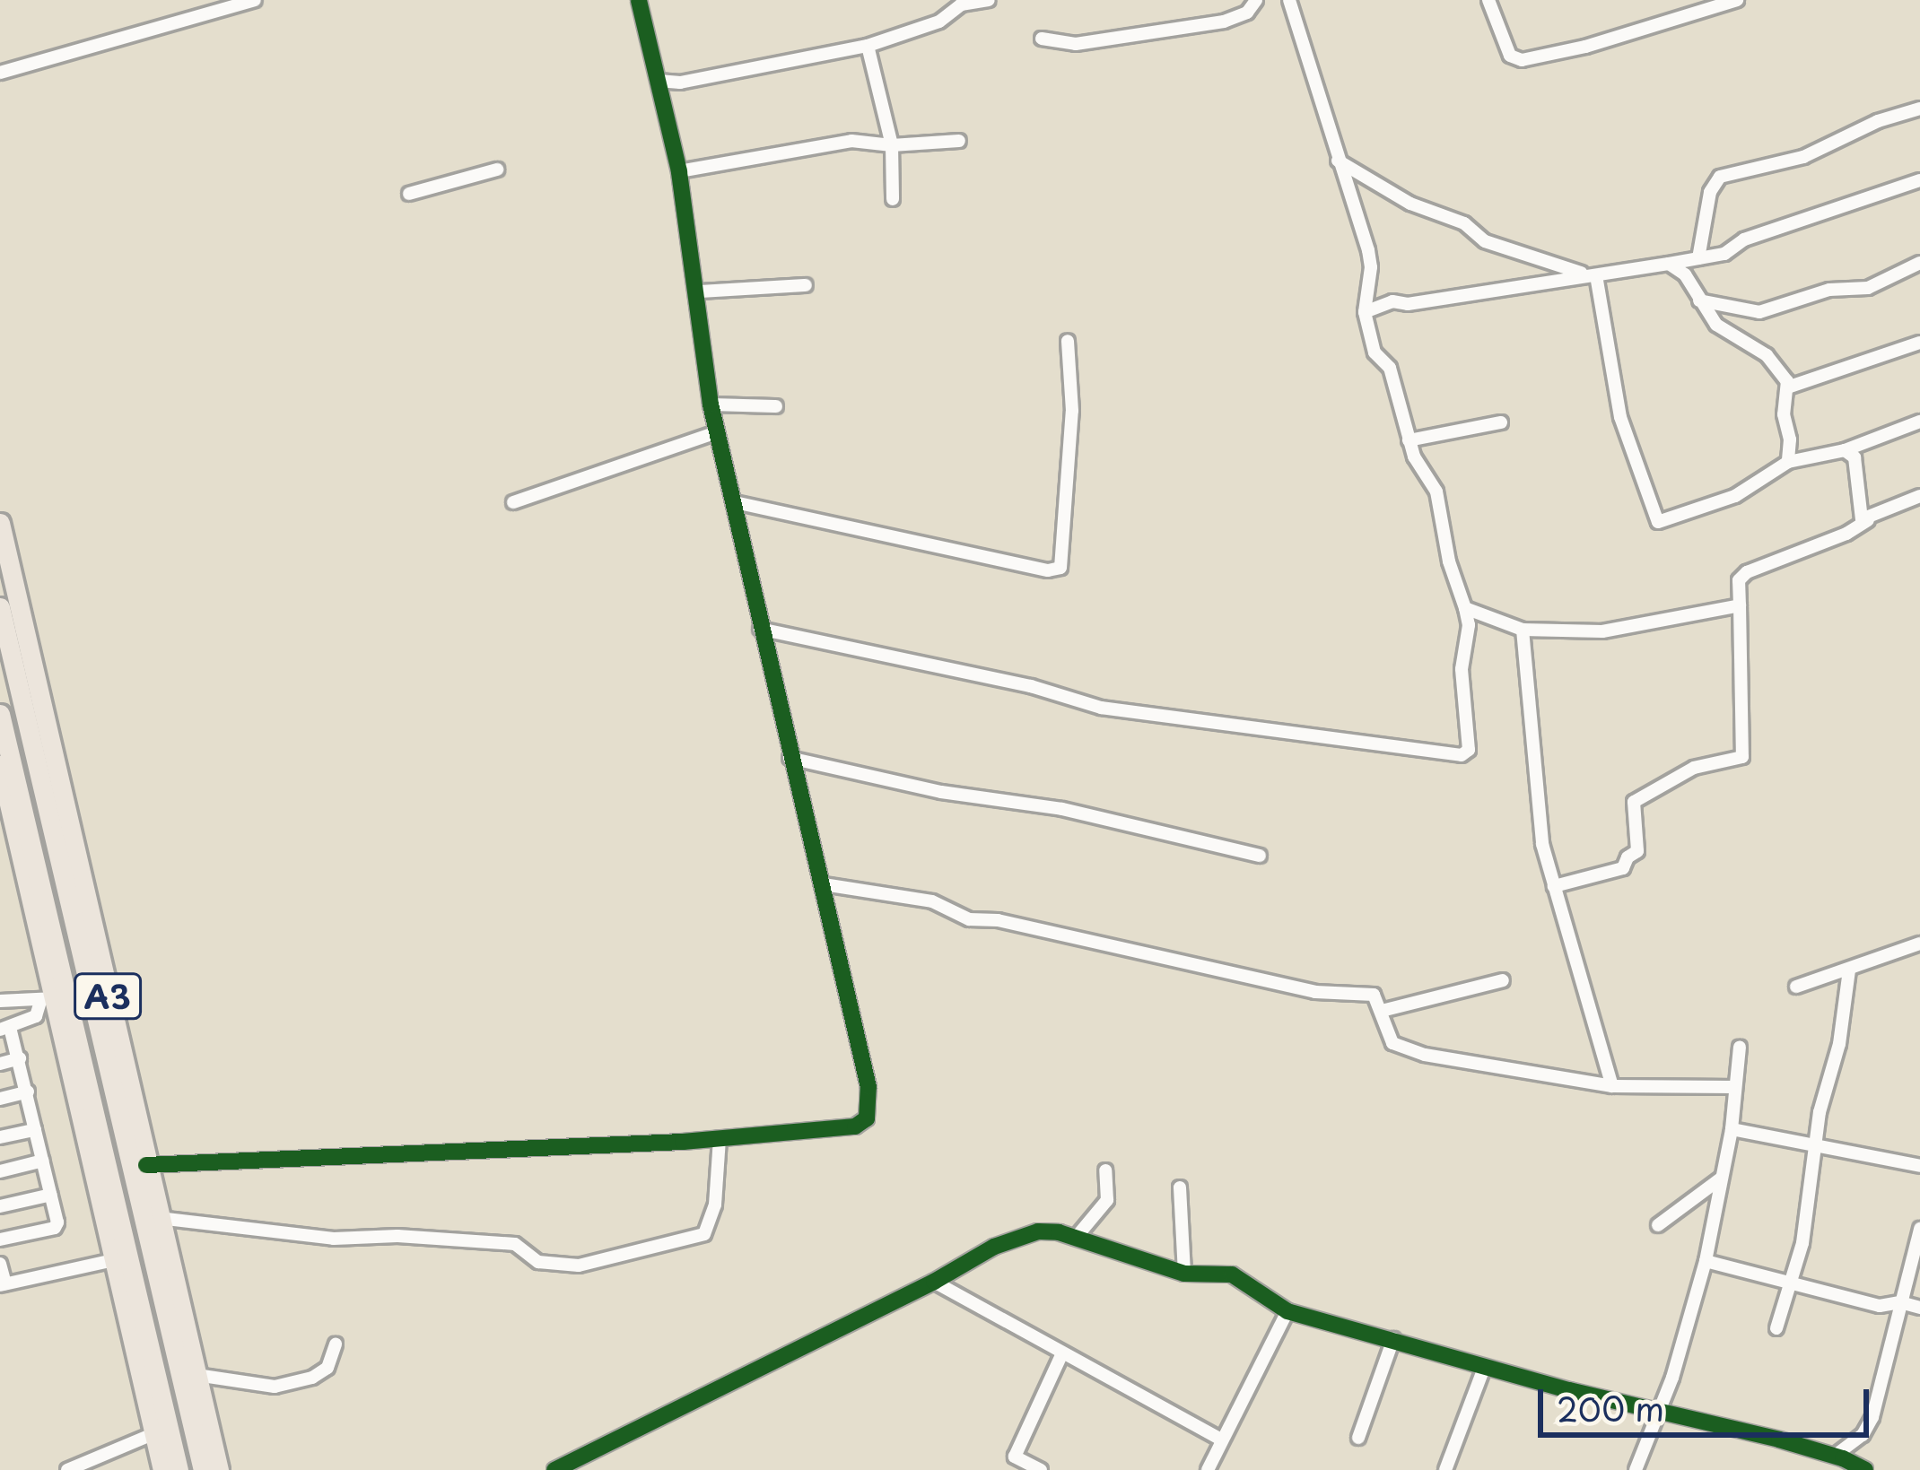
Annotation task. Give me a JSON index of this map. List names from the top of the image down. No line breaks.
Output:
{"streets":{"main road":["A3"]},"scale_bar":"200 m"}
